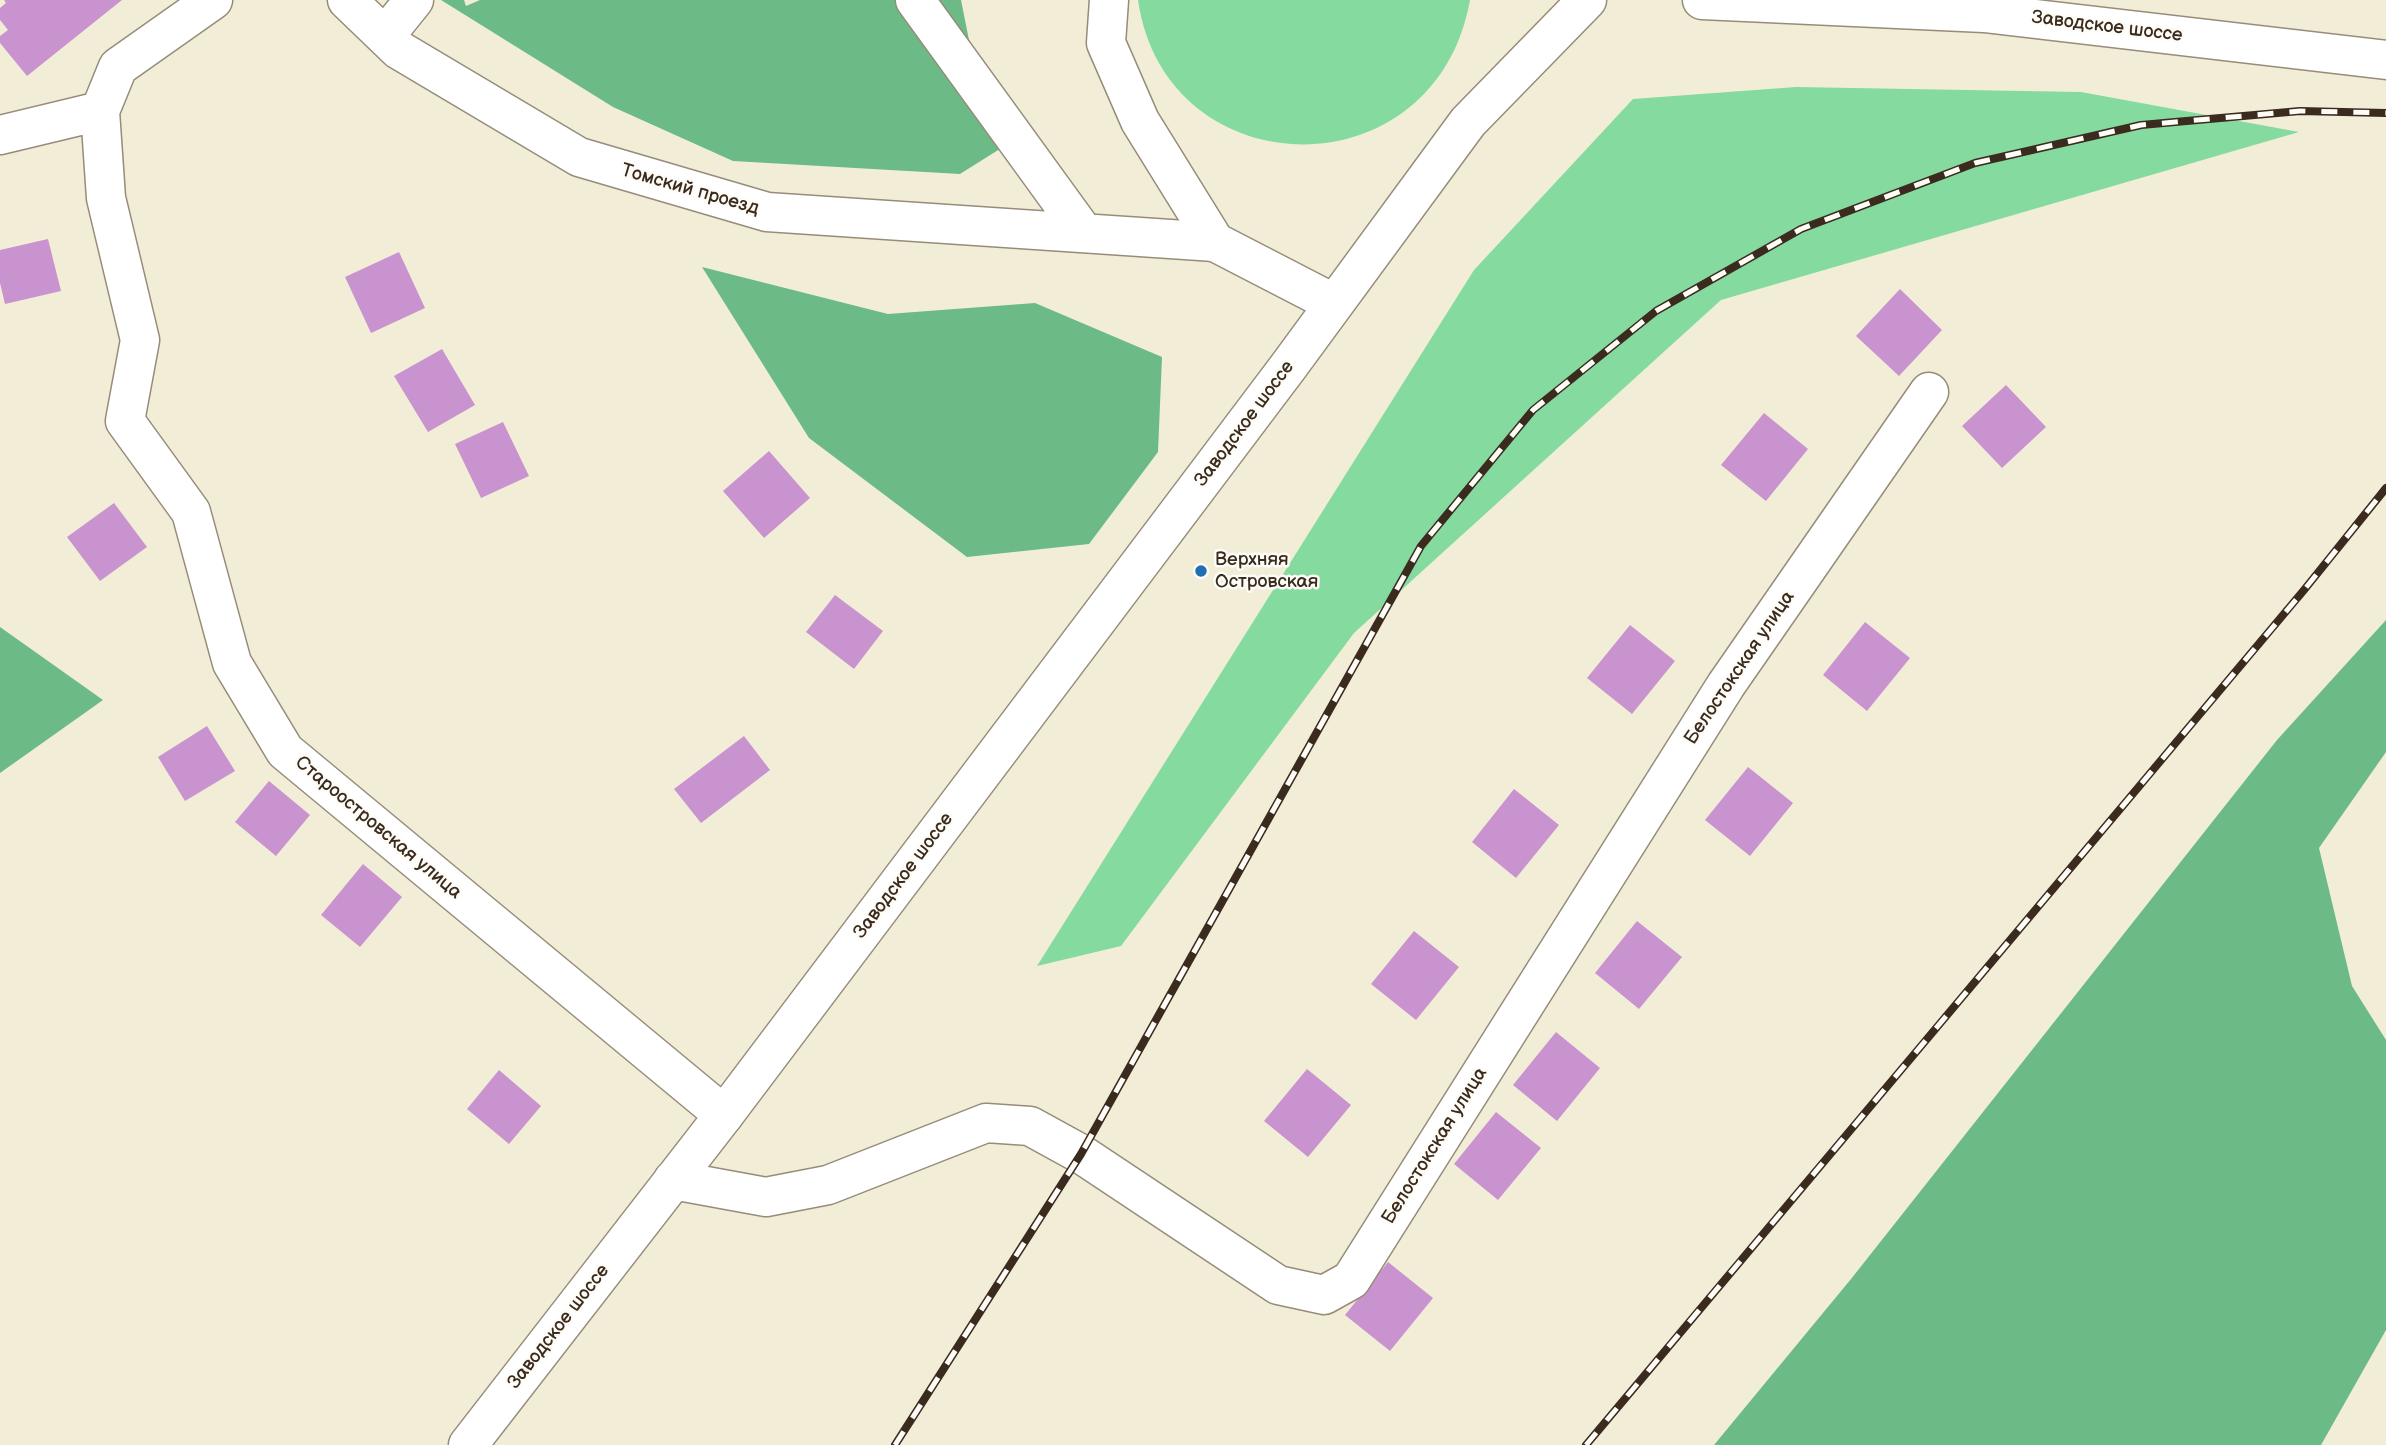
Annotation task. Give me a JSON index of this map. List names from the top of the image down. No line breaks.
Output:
{"streets":{"street":["Заводское шоссе","Томский проезд","Белостокская улица","Староостровская улица"]},"crossings":[["Заводское шоссе","Белостокская улица"],["Заводское шоссе","Староостровская улица"]],"places":["Верхняя Островская"]}
